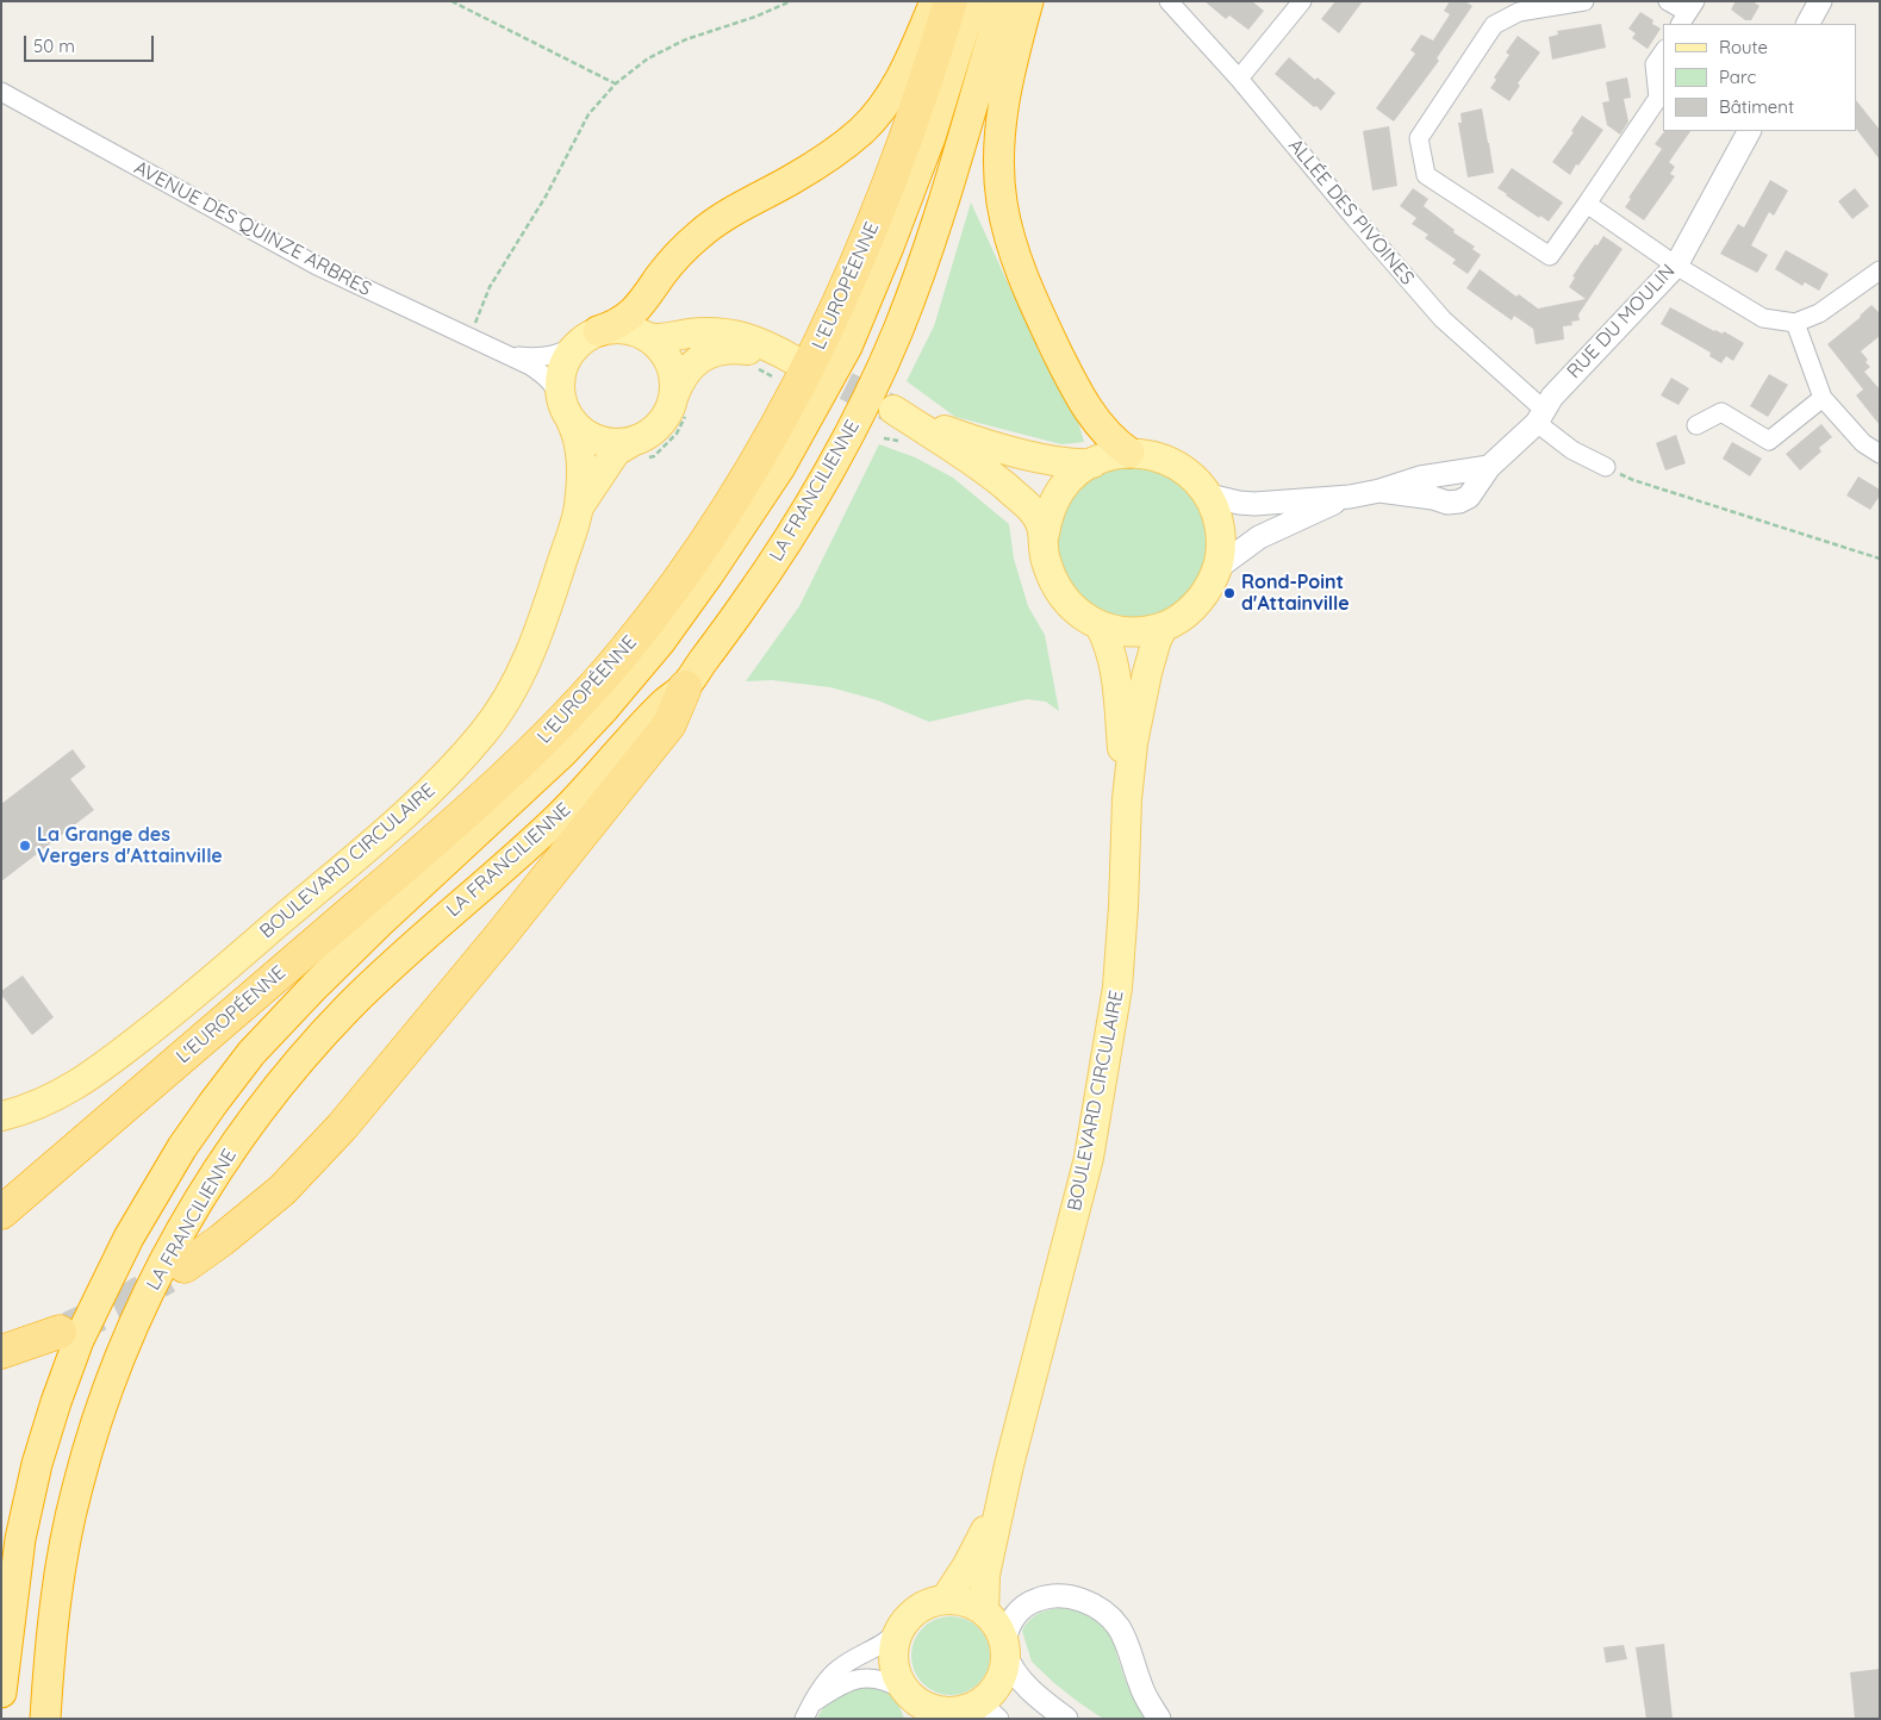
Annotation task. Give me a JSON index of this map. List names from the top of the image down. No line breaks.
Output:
{"streets":{"highway":["L'EUROPÉENNE","LA FRANCILIENNE"],"main road":["BOULEVARD CIRCULAIRE"],"street":["ALLÉE DES PIVOINES","AVENUE DES QUINZE ARBRES","RUE DU MOULIN"]},"crossings":[["ALLÉE DES PIVOINES","RUE DU MOULIN"],["AVENUE DES QUINZE ARBRES","BOULEVARD CIRCULAIRE"],["RUE DU MOULIN","BOULEVARD CIRCULAIRE"]],"places":["Rond-Point d'Attainville","La Grange des Vergers d'Attainville"],"legend":["Route","Parc","Bâtiment"],"scale_bar":"50 m"}
